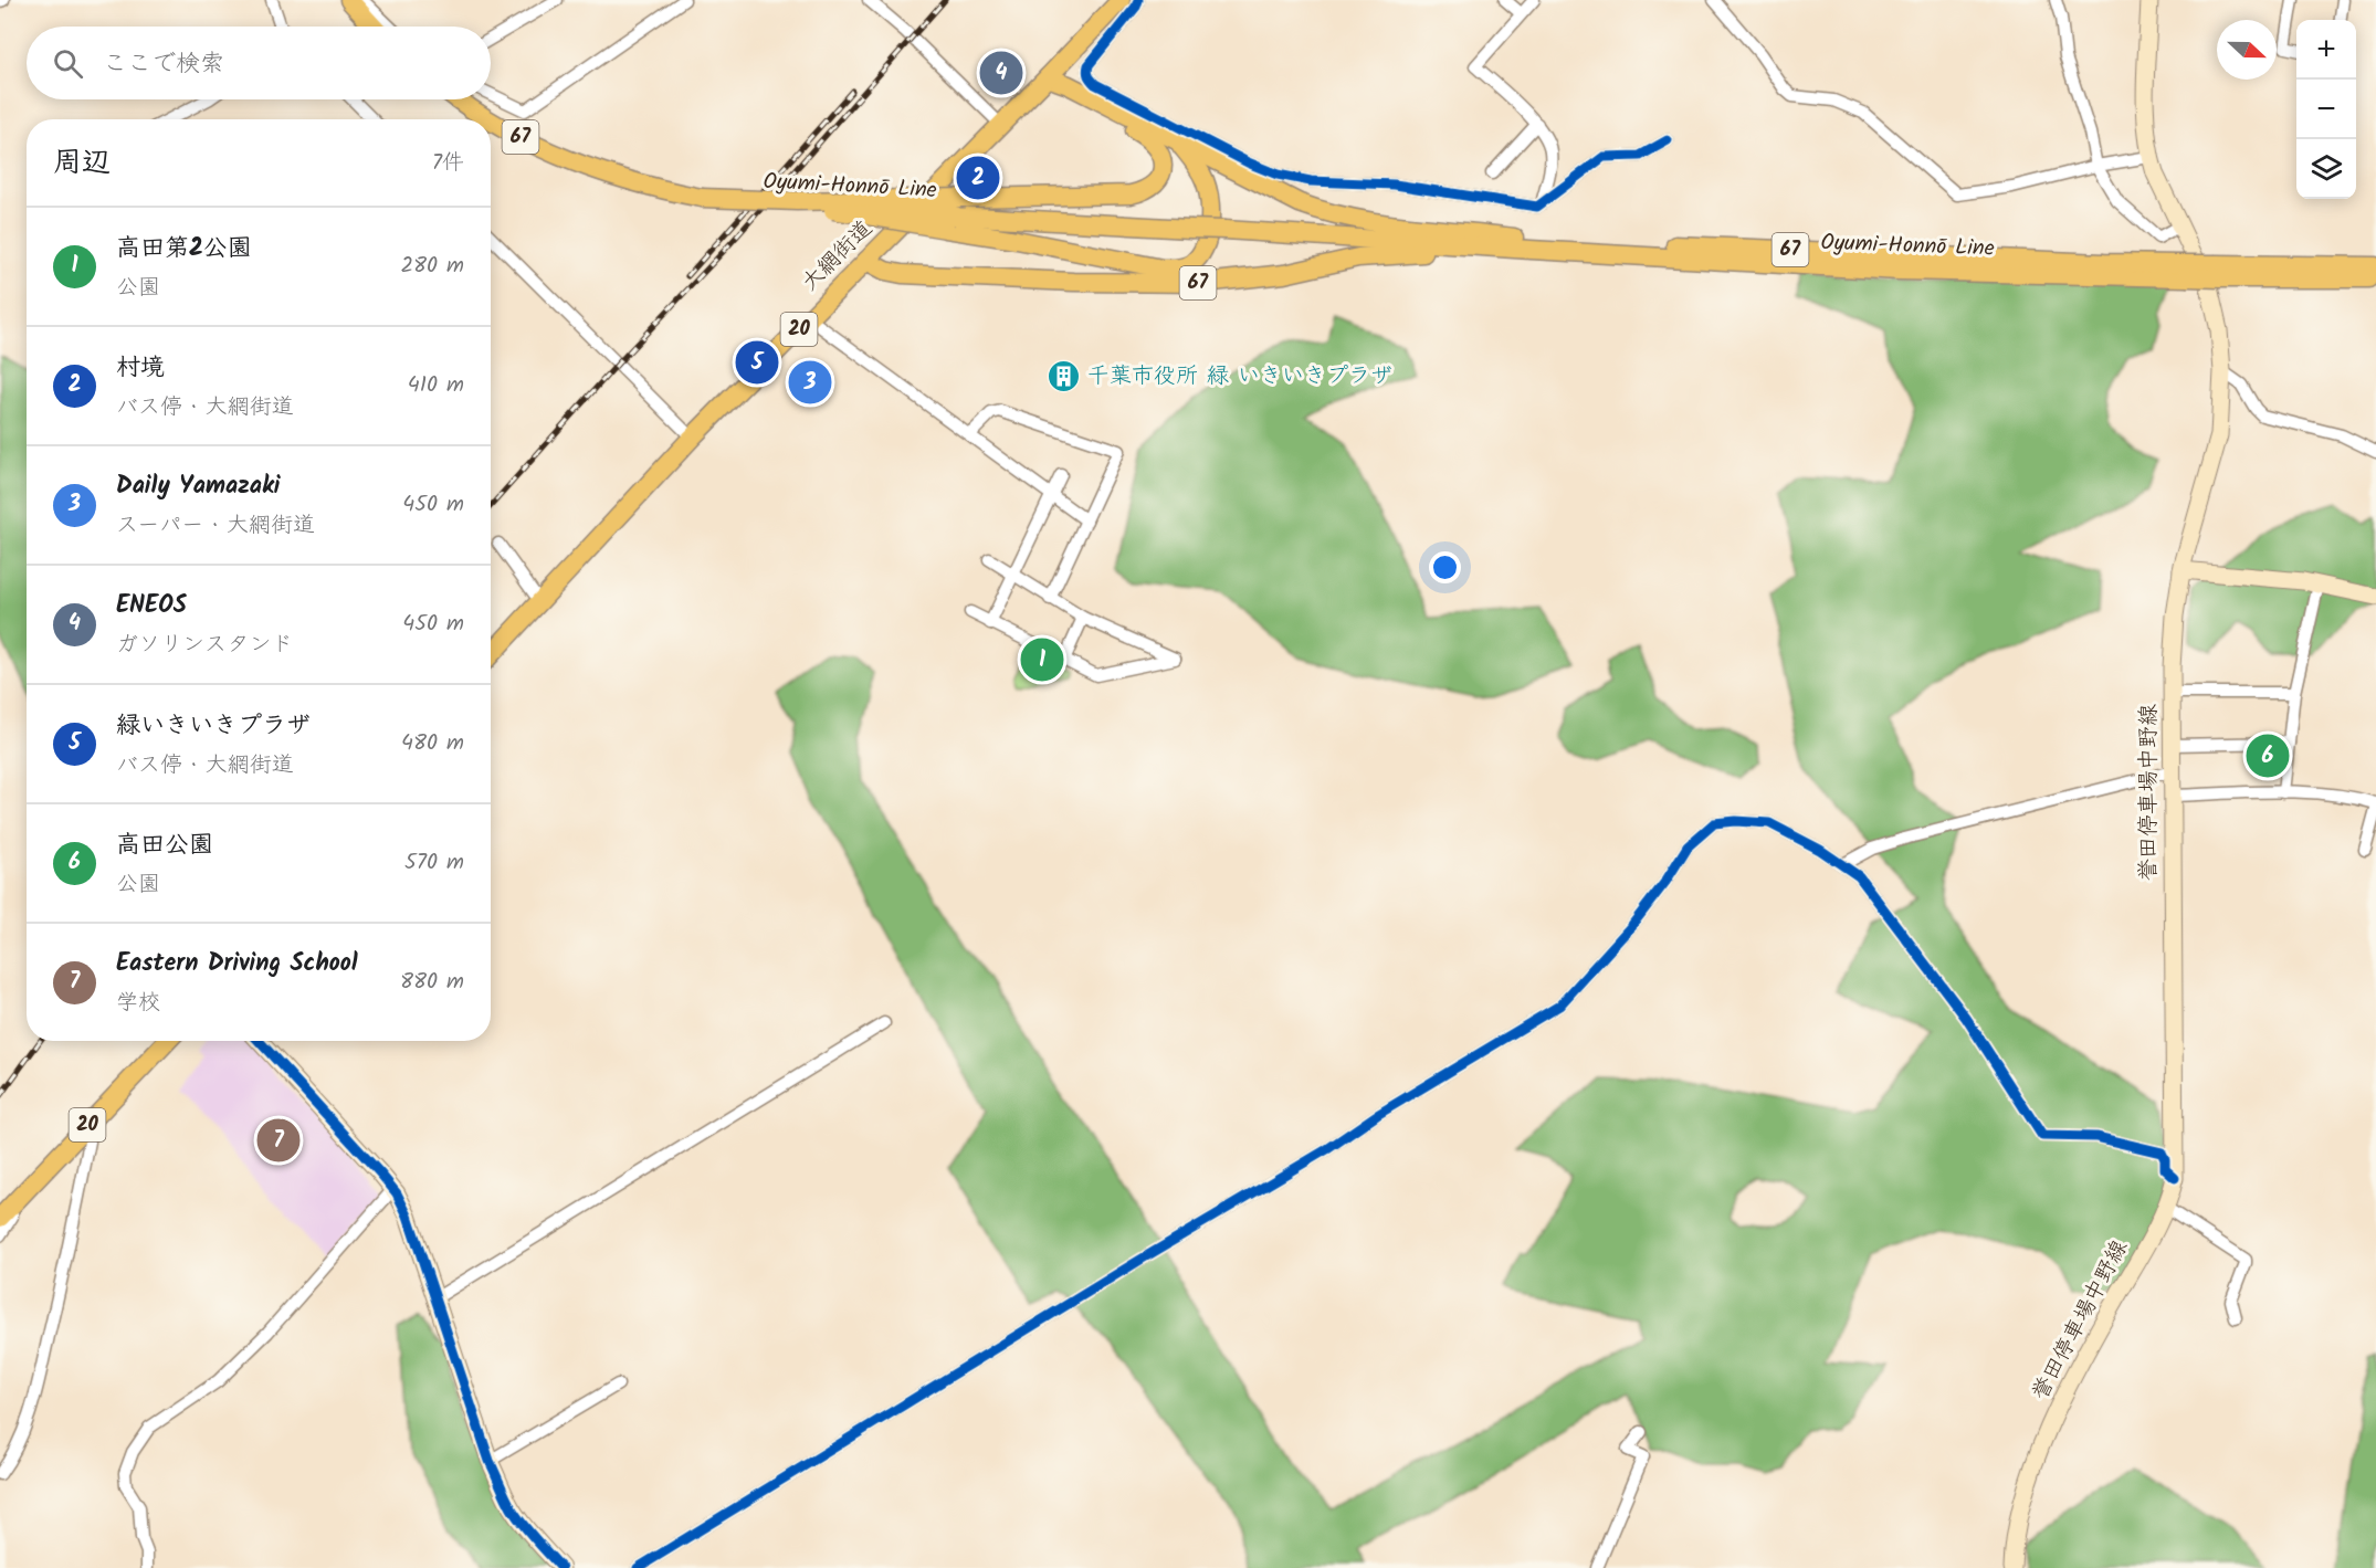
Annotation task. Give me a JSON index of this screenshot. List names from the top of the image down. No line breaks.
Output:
{"streets":{"main road":["67","Oyumi-Honnō Line","大網街道","20","誉田停車場中野線"]},"crossings":[["67","Oyumi-Honnō Line"],["67","大網街道"]],"places":{"building":["千葉市役所 緑 いきいきプラザ"]},"north":"right","page":{"map_buttons":["+","−"],"search":"ここで検索","pins":["4","2","5","3","1","6","7"],"heading":["周辺","7件"],"list":[{"mark":"1","name":"高田第2公園","note":"公園","value":"280 m"},{"mark":"2","name":"村境","note":"バス停 · 大網街道","value":"410 m"},{"mark":"3","name":"Daily Yamazaki","note":"スーパー · 大網街道","value":"450 m"},{"mark":"4","name":"ENEOS","note":"ガソリンスタンド","value":"450 m"},{"mark":"5","name":"緑いきいきプラザ","note":"バス停 · 大網街道","value":"480 m"},{"mark":"6","name":"高田公園","note":"公園","value":"570 m"},{"mark":"7","name":"Eastern Driving School","note":"学校","value":"880 m"}]}}
